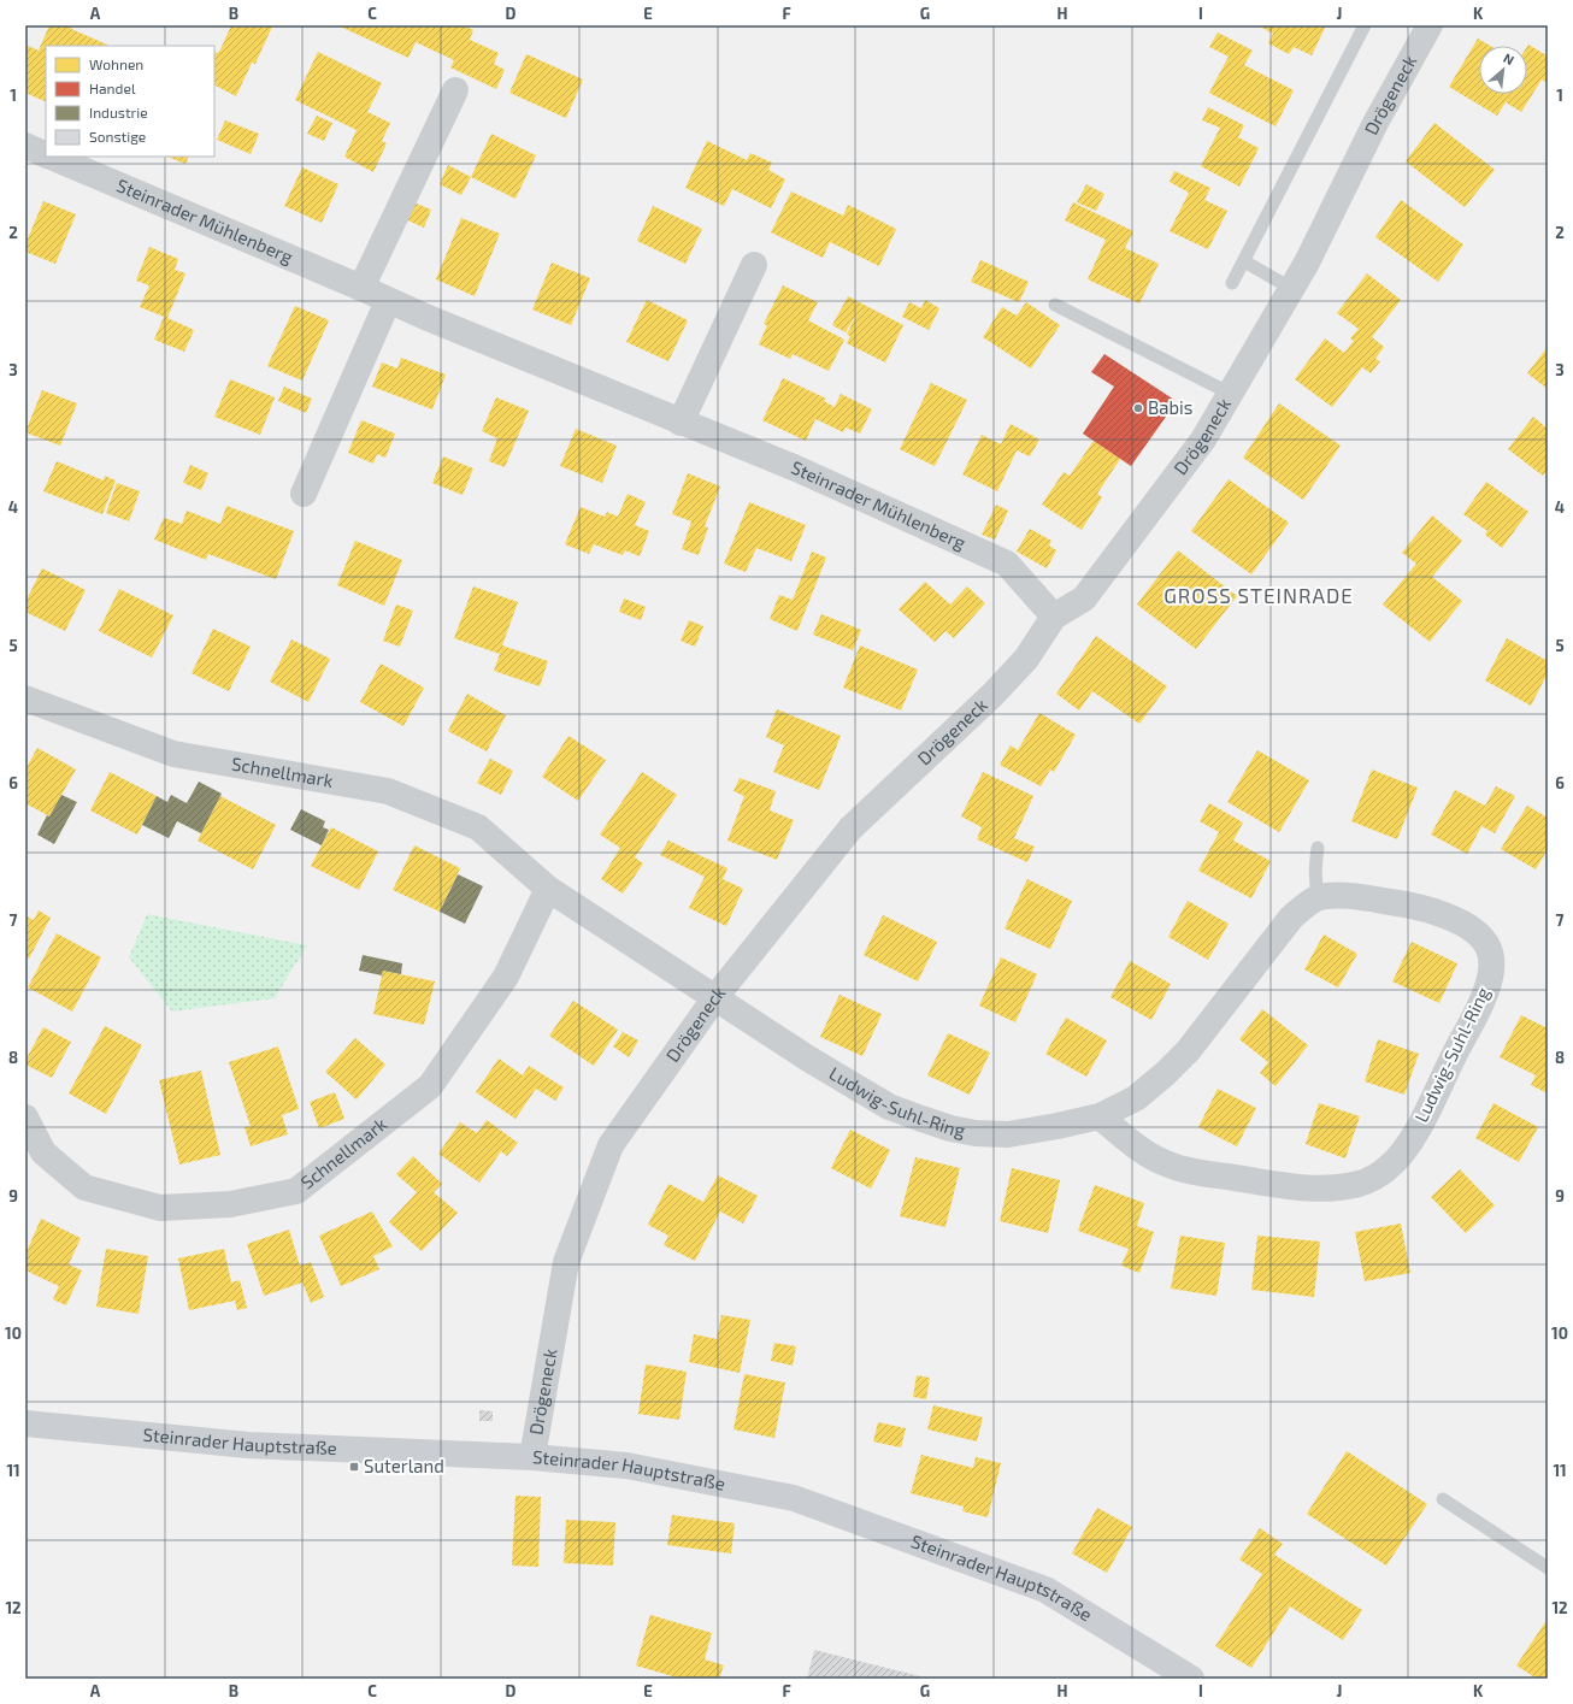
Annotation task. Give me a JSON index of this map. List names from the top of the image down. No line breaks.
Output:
{"streets":{"main road":["Steinrader Hauptstraße"],"street":["Drögeneck","Steinrader Mühlenberg","Schnellmark","Ludwig-Suhl-Ring"]},"crossings":[["Drögeneck","Steinrader Mühlenberg"],["Drögeneck","Schnellmark"],["Drögeneck","Ludwig-Suhl-Ring"],["Drögeneck","Steinrader Hauptstraße"],["Schnellmark","Ludwig-Suhl-Ring"]],"districts":["GROSS STEINRADE"],"places":{"other":["Babis"],"transit":["Suterland"]},"legend":["Wohnen","Handel","Industrie","Sonstige"],"north":"top right","grid":{"columns":["A","B","C","D","E","F","G","H","I","J","K"],"rows":["1","2","3","4","5","6","7","8","9","10","11","12"]}}
